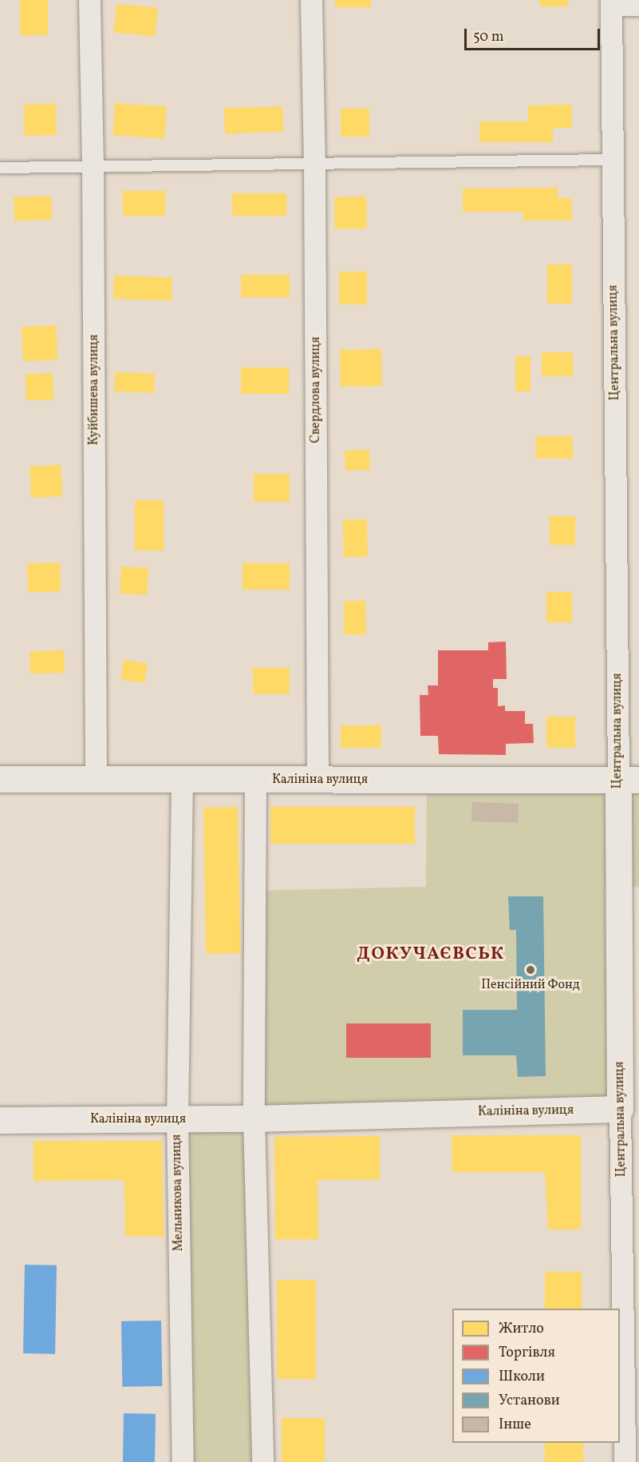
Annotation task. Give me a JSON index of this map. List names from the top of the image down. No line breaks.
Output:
{"streets":{"main road":["Центральна вулиця","Калініна вулиця"],"street":["Куйбишева вулиця","Свердлова вулиця","Мельникова вулиця"]},"crossings":[["Центральна вулиця","Калініна вулиця"],["Куйбишева вулиця","Калініна вулиця"],["Свердлова вулиця","Калініна вулиця"],["Калініна вулиця","Мельникова вулиця"]],"districts":["ДОКУЧАЄВСЬК"],"places":["Пенсійний Фонд"],"legend":["Житло","Торгівля","Школи","Установи","Інше"],"scale_bar":"50 m"}
